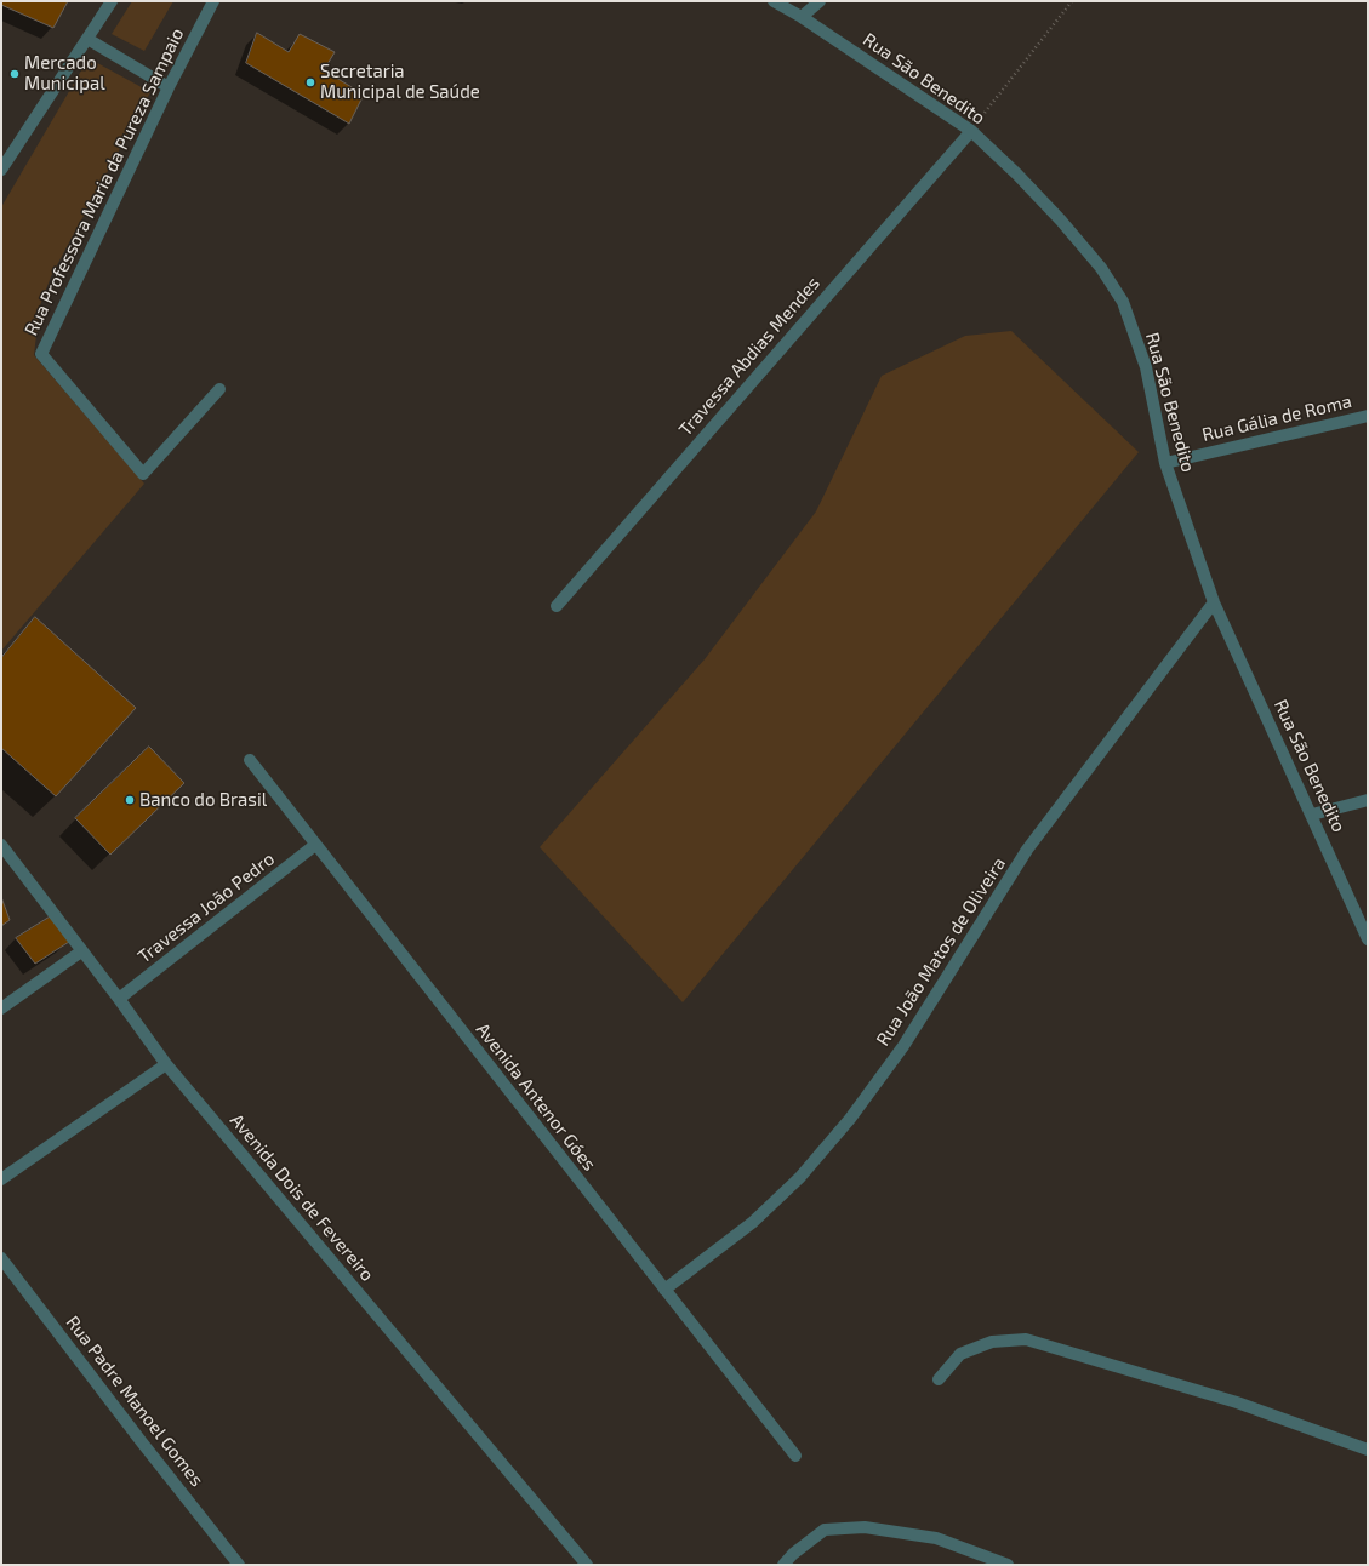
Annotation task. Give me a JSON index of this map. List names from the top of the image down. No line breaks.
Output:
{"streets":{"street":["Rua São Benedito","Rua Professora Maria da Pureza Sampaio","Travessa Abdias Mendes","Rua Gália de Roma","Travessa João Pedro","Rua João Matos de Oliveira","Avenida Antenor Góes","Avenida Dois de Fevereiro","Rua Padre Manoel Gomes"]},"crossings":[["Rua São Benedito","Travessa Abdias Mendes"],["Rua São Benedito","Rua Gália de Roma"],["Rua São Benedito","Rua João Matos de Oliveira"],["Travessa João Pedro","Avenida Antenor Góes"],["Travessa João Pedro","Avenida Dois de Fevereiro"],["Rua João Matos de Oliveira","Avenida Antenor Góes"]],"places":["Mercado Municipal","Secretaria Municipal de Saúde","Banco do Brasil"]}
